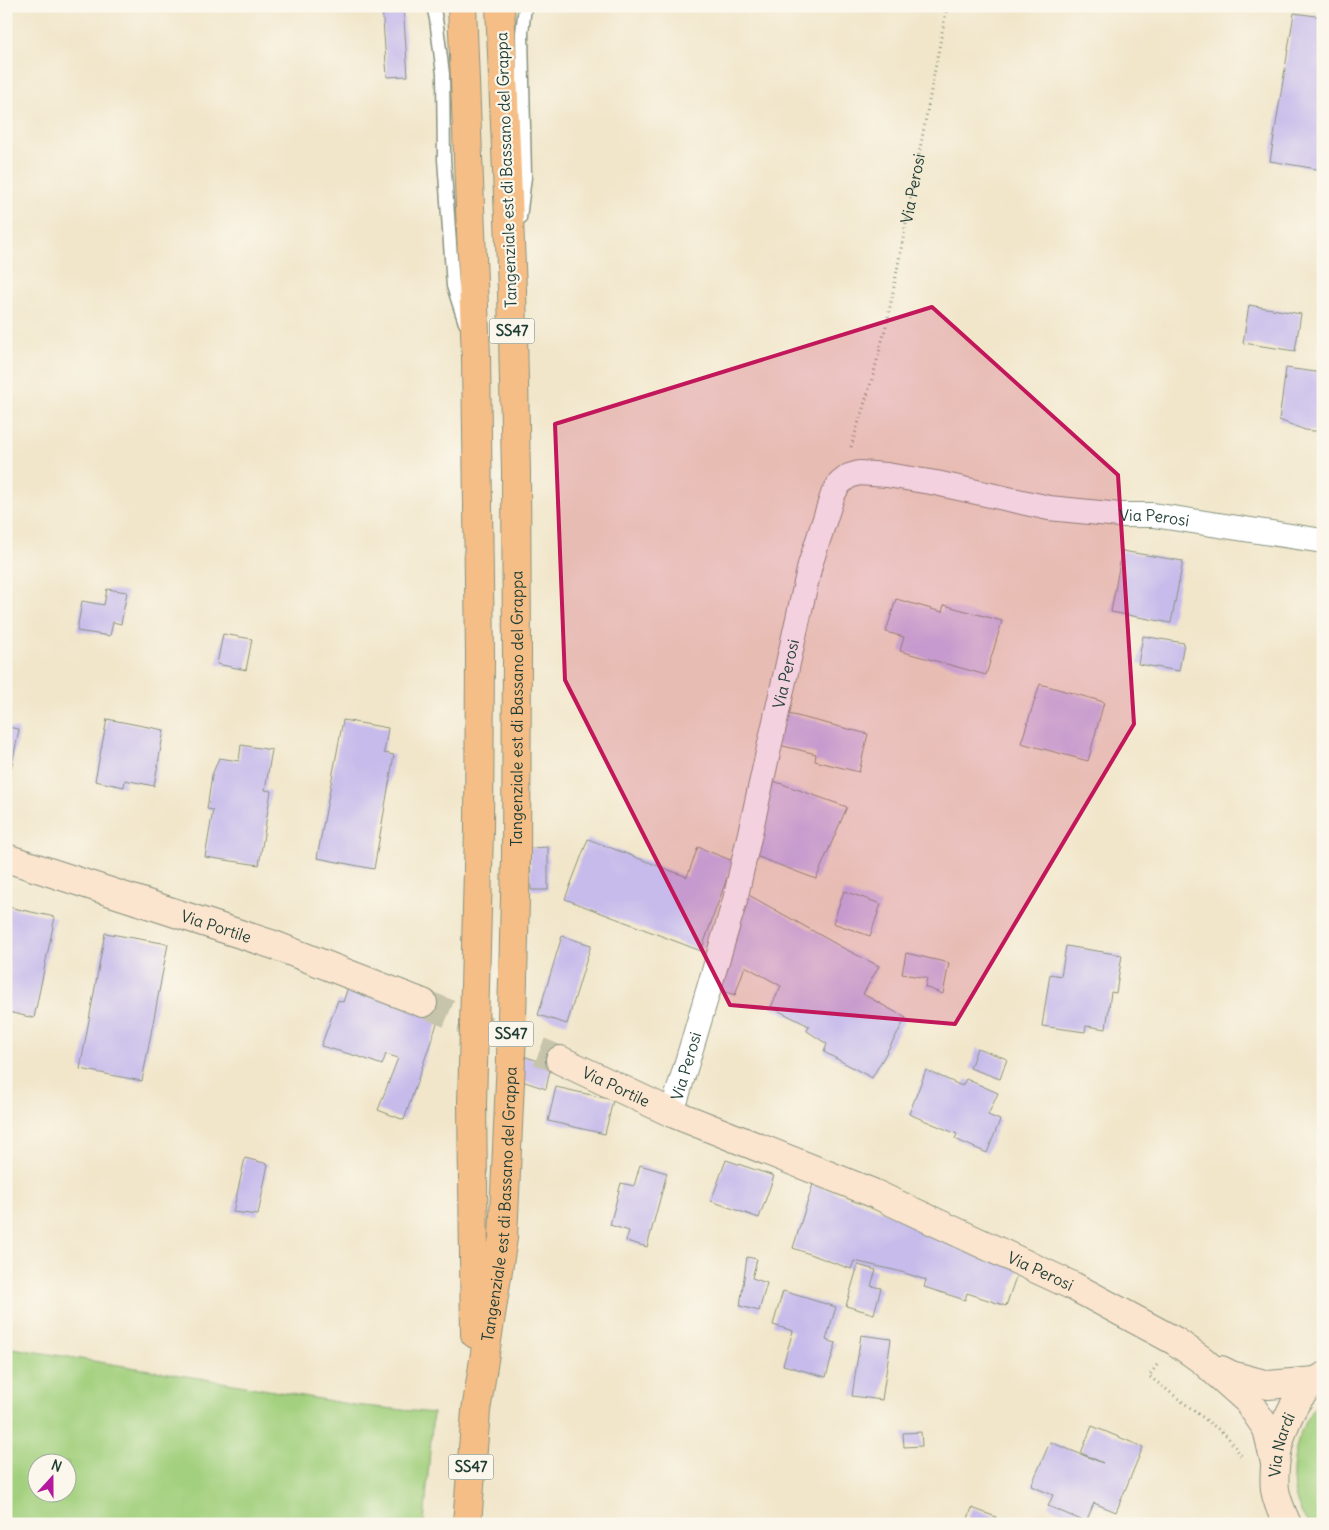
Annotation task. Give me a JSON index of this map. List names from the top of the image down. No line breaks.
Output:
{"streets":{"highway":["Tangenziale est di Bassano del Grappa","SS47"],"street":["Via Perosi","Via Portile","Via Nardi"]},"crossings":[["Via Perosi","Via Portile"]],"north":"top"}
